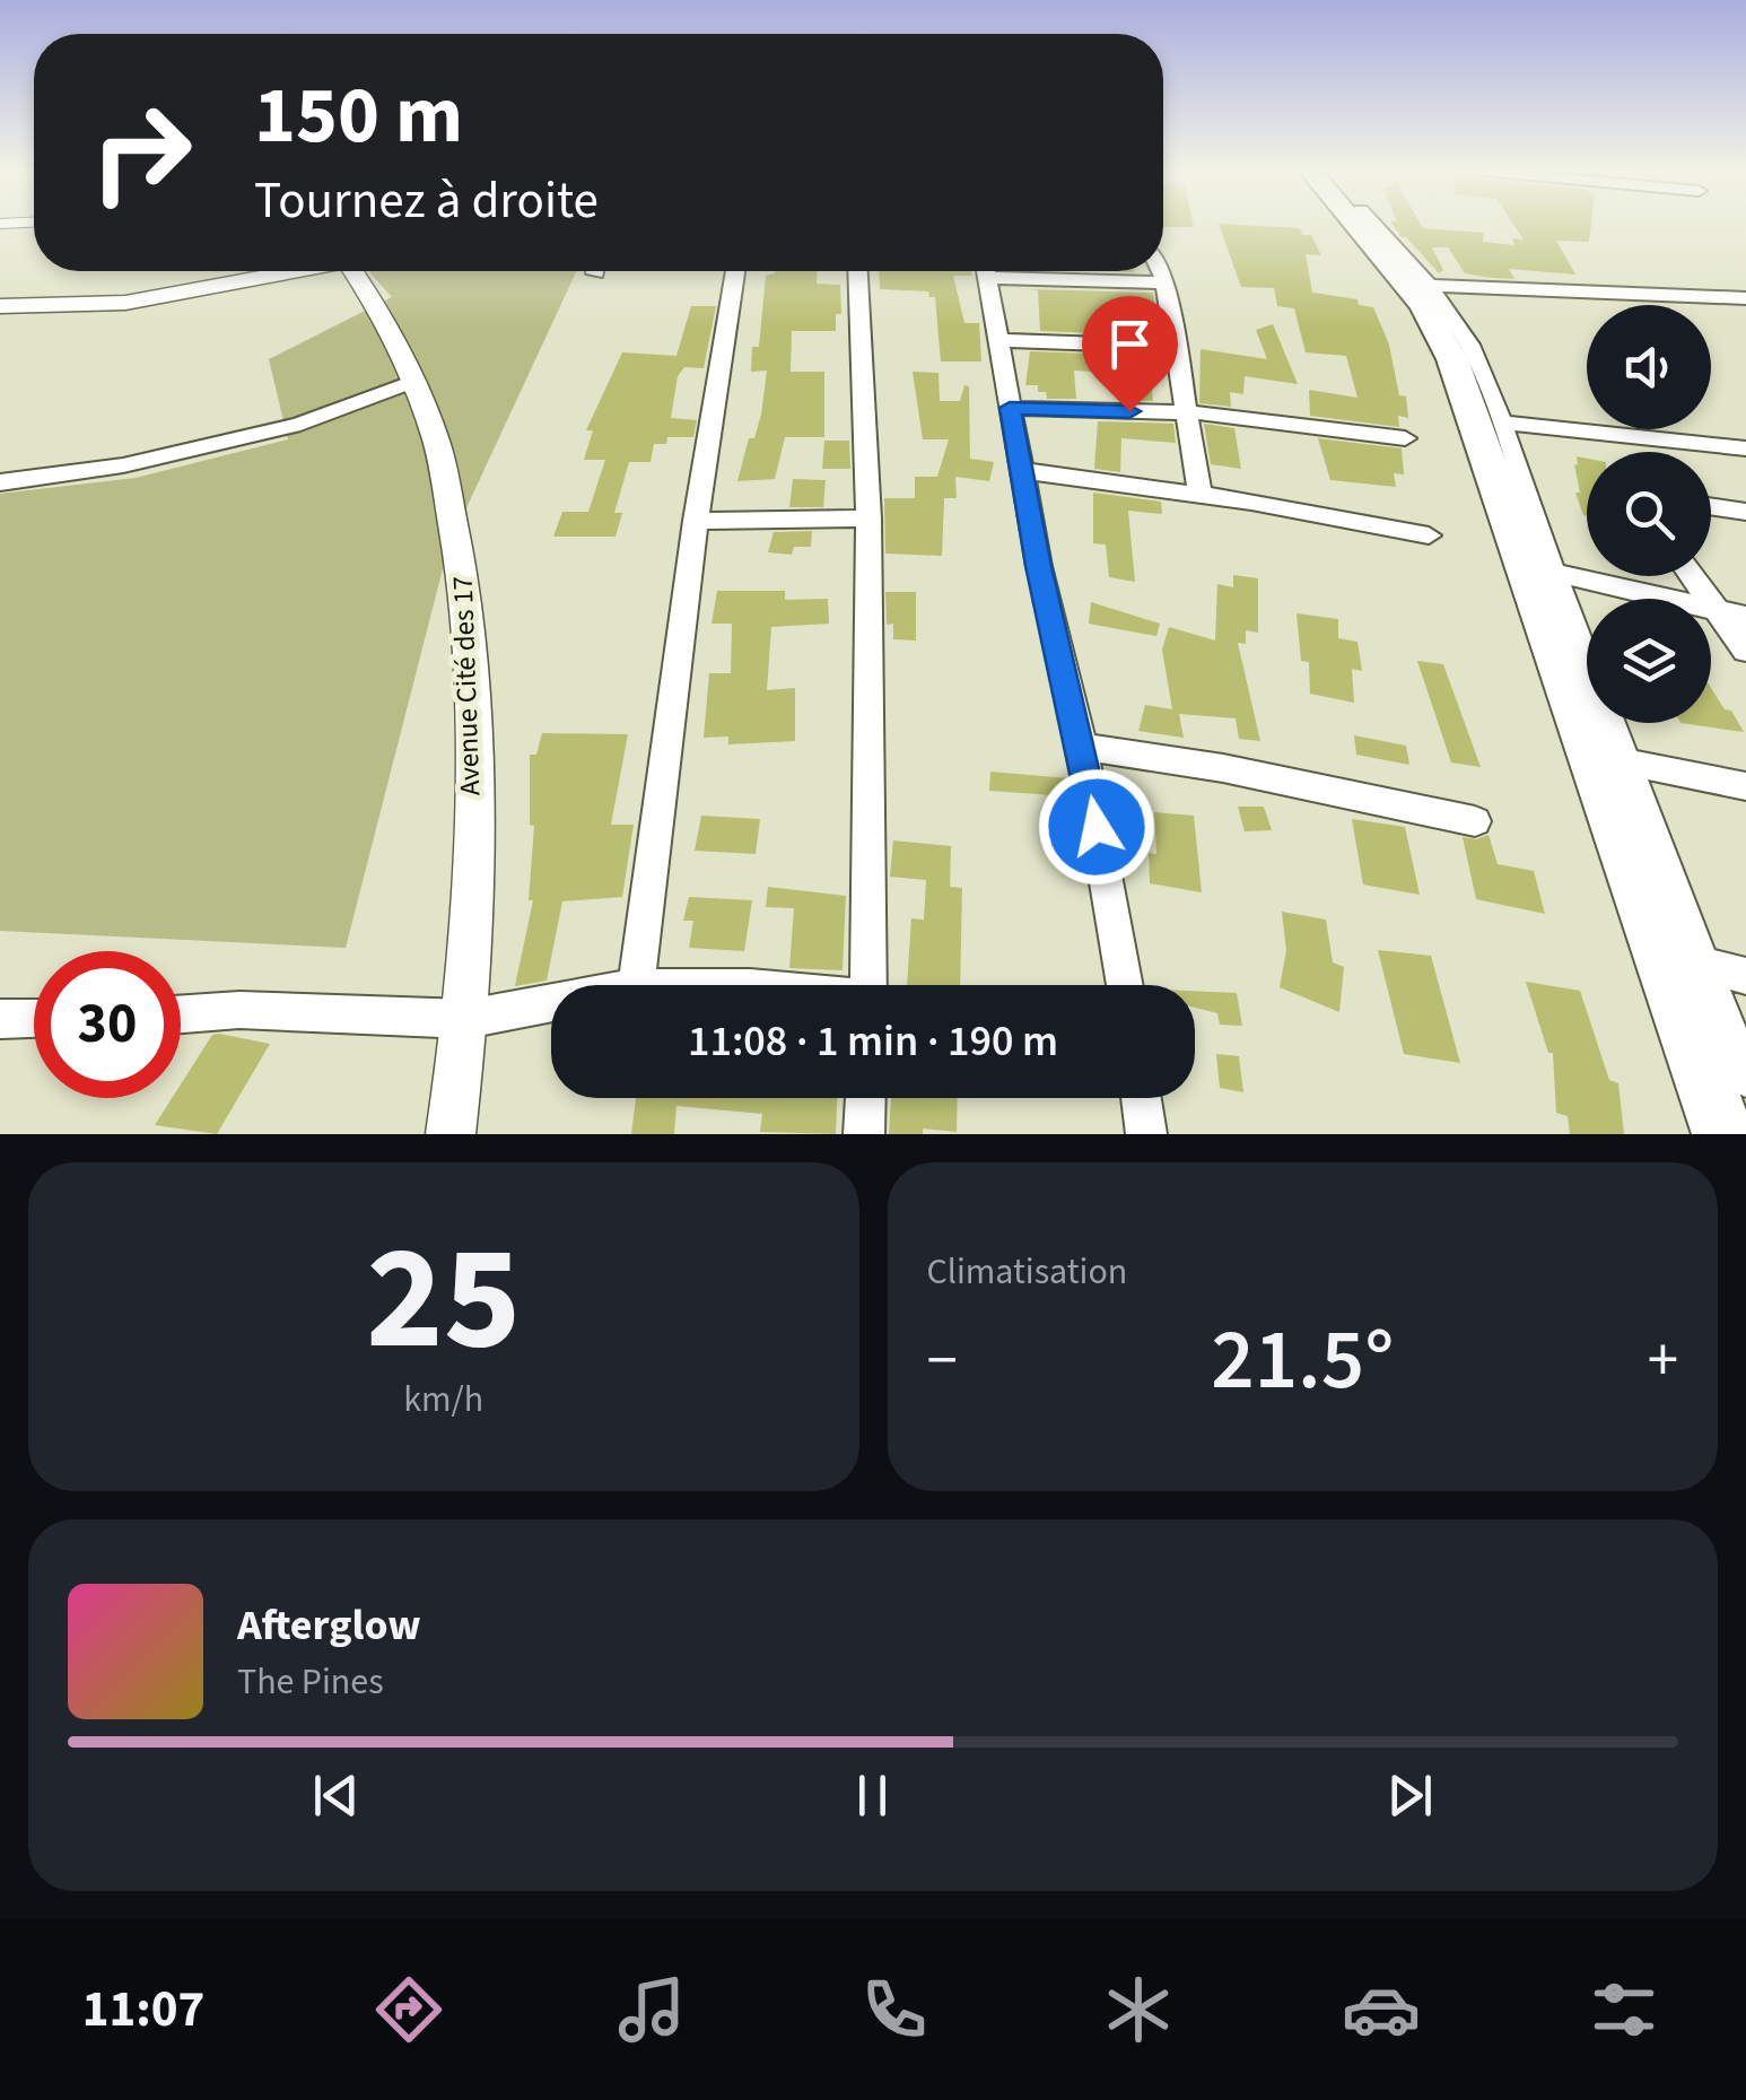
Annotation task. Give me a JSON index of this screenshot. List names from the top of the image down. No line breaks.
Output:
{"streets":{"street":["Avenue Cité des 17"]},"page":{"turn":["150 m","Tournez à droite"],"limit":"30","trip":"11:08 · 1 min · 190 m","tile":[["25","km/h"],"Climatisation"],"heat":["−","21.5°","+"],"song":["Afterglow","The Pines"],"tabs":"11:07"}}
